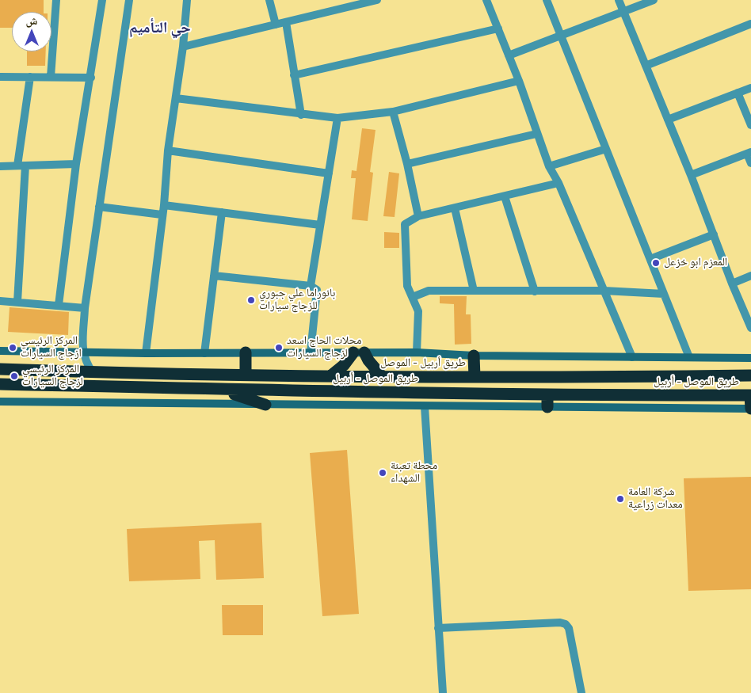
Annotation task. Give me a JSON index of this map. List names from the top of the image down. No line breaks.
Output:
{"streets":{"highway":["طريق أربيل - الموصل","طريق الموصل - أربيل"]},"districts":["حي التأميم"],"places":["المعزم ابو خزعل","بانوراما علي جبوري للزجاج سيارات","المركز الرئيسي ازجاج السيارات","محلات الحاج اسعد لزجاج السيارات","المركز الرئيسي لزجاج السيارات","محطة تعبئة الشهداء","شركة العامة معدات زراعية"],"north":"top"}
